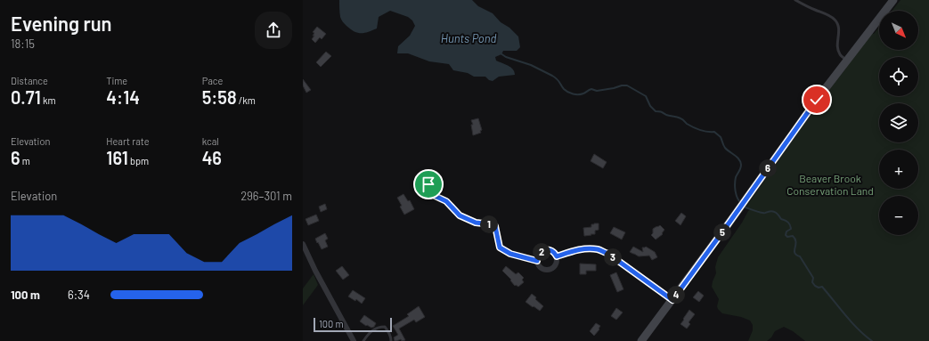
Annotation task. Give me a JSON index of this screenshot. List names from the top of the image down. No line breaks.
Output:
{"water":["Hunts Pond"],"parks":["Beaver Brook Conservation Land"],"scale_bar":"100 m","north":"bottom right","page":{"heading":["Evening run","18:15"],"map_buttons":["+","−"],"stats":[["Distance","0.71 km"],["Time","4:14"],["Pace","5:58 /km"],["Elevation","6 m"],["Heart rate","161 bpm"],["kcal","46"]],"pins":["6","1","5","2","3","4"],"chart":["Elevation","296–301 m"],"list":[{"name":"100 m","note":"6:34"}],"scale":"100 m"}}
